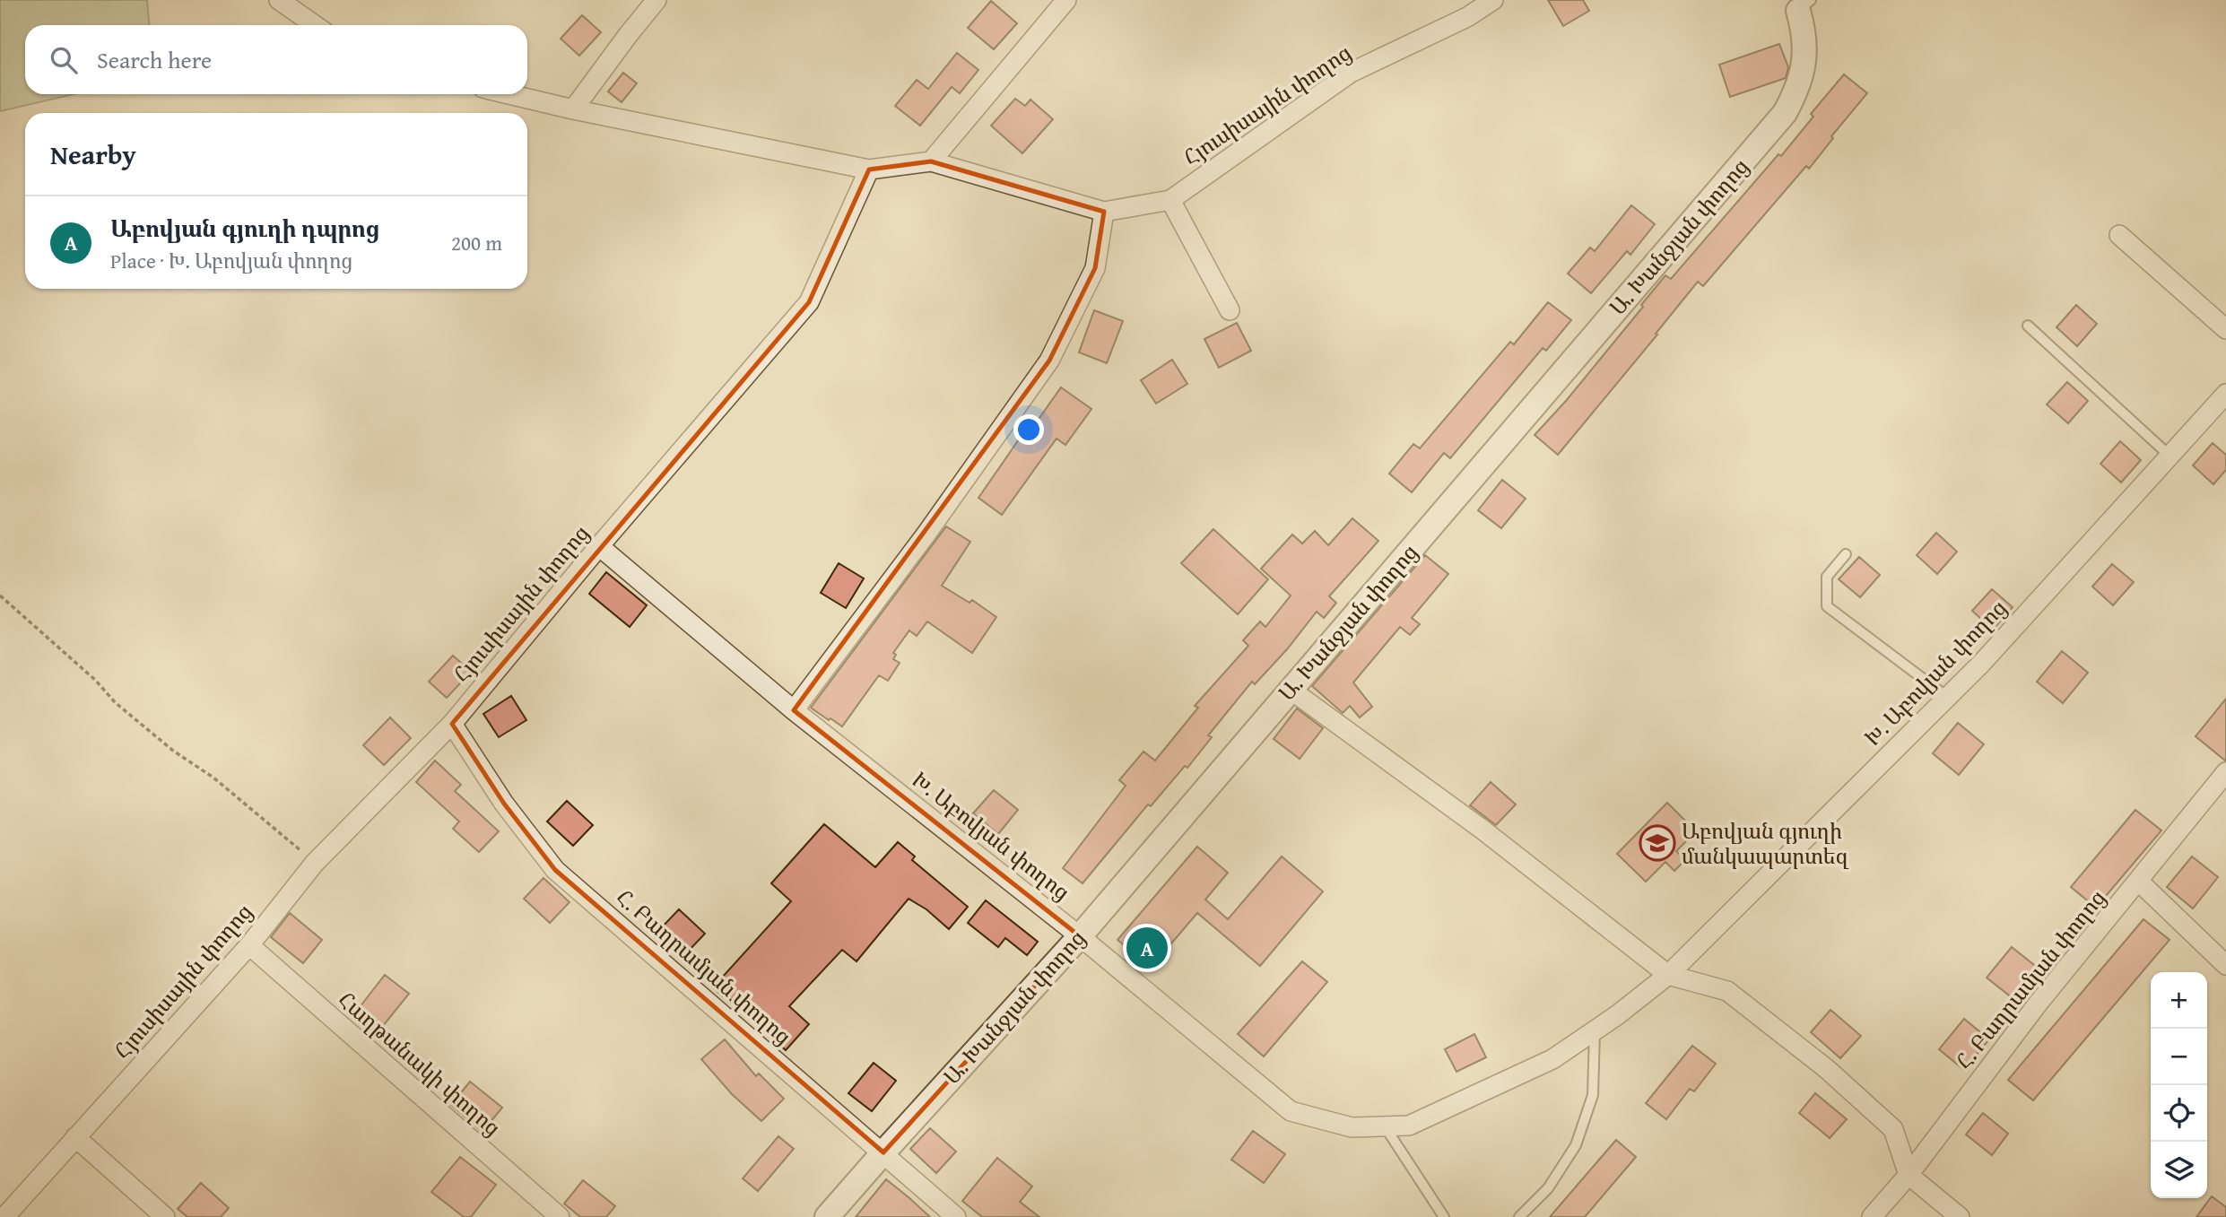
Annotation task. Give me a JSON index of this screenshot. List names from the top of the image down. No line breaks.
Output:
{"streets":{"street":["Հյուսիսային փողոց","Ա․ Խանջյան փողոց","Խ․ Աբովյան փողոց","Հ․ Բաղրամյան փողոց","Հաղթանակի փողոց"]},"crossings":[["Հյուսիսային փողոց","Խ․ Աբովյան փողոց"],["Հյուսիսային փողոց","Հ․ Բաղրամյան փողոց"],["Հյուսիսային փողոց","Հաղթանակի փողոց"],["Ա․ Խանջյան փողոց","Խ․ Աբովյան փողոց"],["Ա․ Խանջյան փողոց","Հ․ Բաղրամյան փողոց"]],"places":{"school or university":["Աբովյան գյուղի մանկապարտեզ"]},"page":{"search":"Search here","heading":"Nearby","list":[{"mark":"A","name":"Աբովյան գյուղի դպրոց","note":"Place · Խ․ Աբովյան փողոց","value":"200 m"}],"pins":"A","map_buttons":["+","−"]}}
